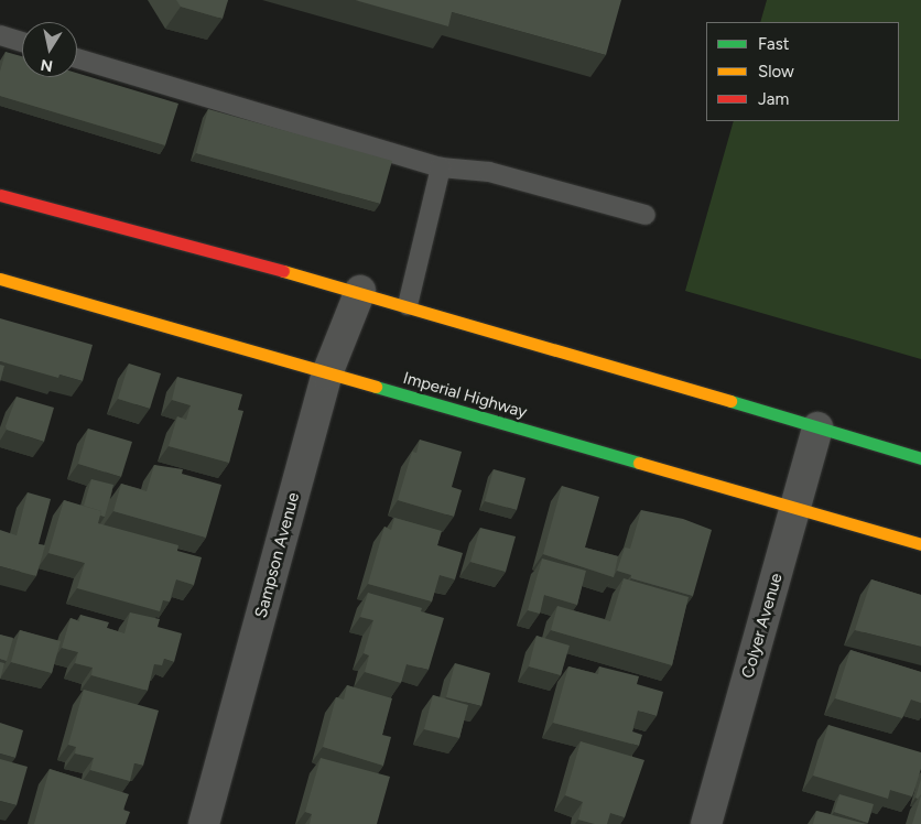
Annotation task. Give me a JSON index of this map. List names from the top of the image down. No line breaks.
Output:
{"streets":{"main road":["Imperial Highway"],"street":["Sampson Avenue","Colyer Avenue"]},"crossings":[["Imperial Highway","Sampson Avenue"],["Imperial Highway","Colyer Avenue"]],"legend":["Fast","Slow","Jam"],"north":"bottom"}
